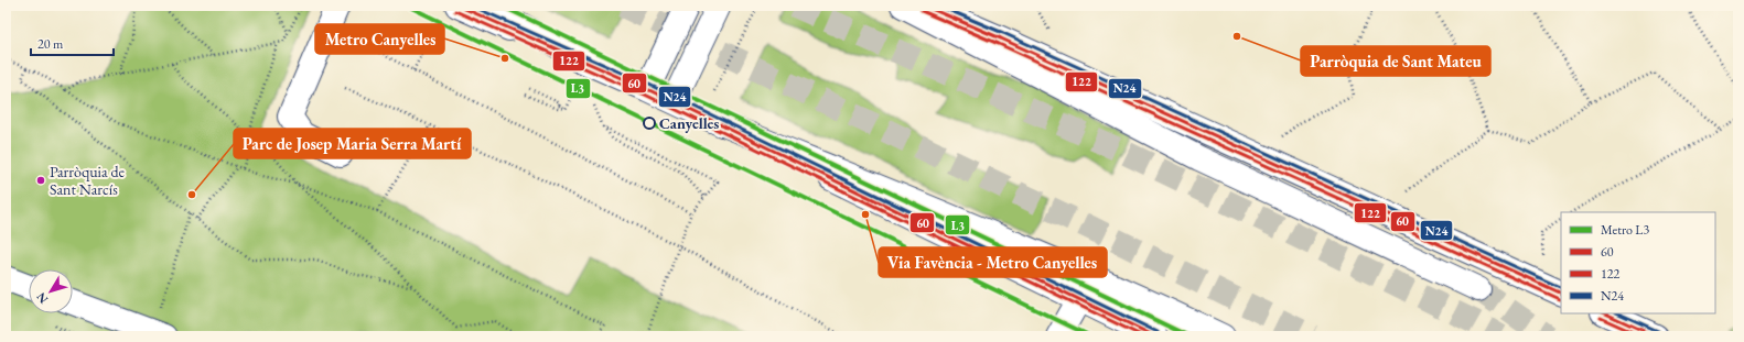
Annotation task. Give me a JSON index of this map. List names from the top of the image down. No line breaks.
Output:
{"places":["Parròquia de Sant Mateu","Metro Canyelles","Canyelles","Parròquia de Sant Narcís","Parc de Josep Maria Serra Martí","Via Favència - Metro Canyelles"],"lines":["metro line L3","transit line 60","transit line N24","transit line 122"],"legend":["Metro L3","60","122","N24"],"scale_bar":"20 m","north":"bottom left"}
